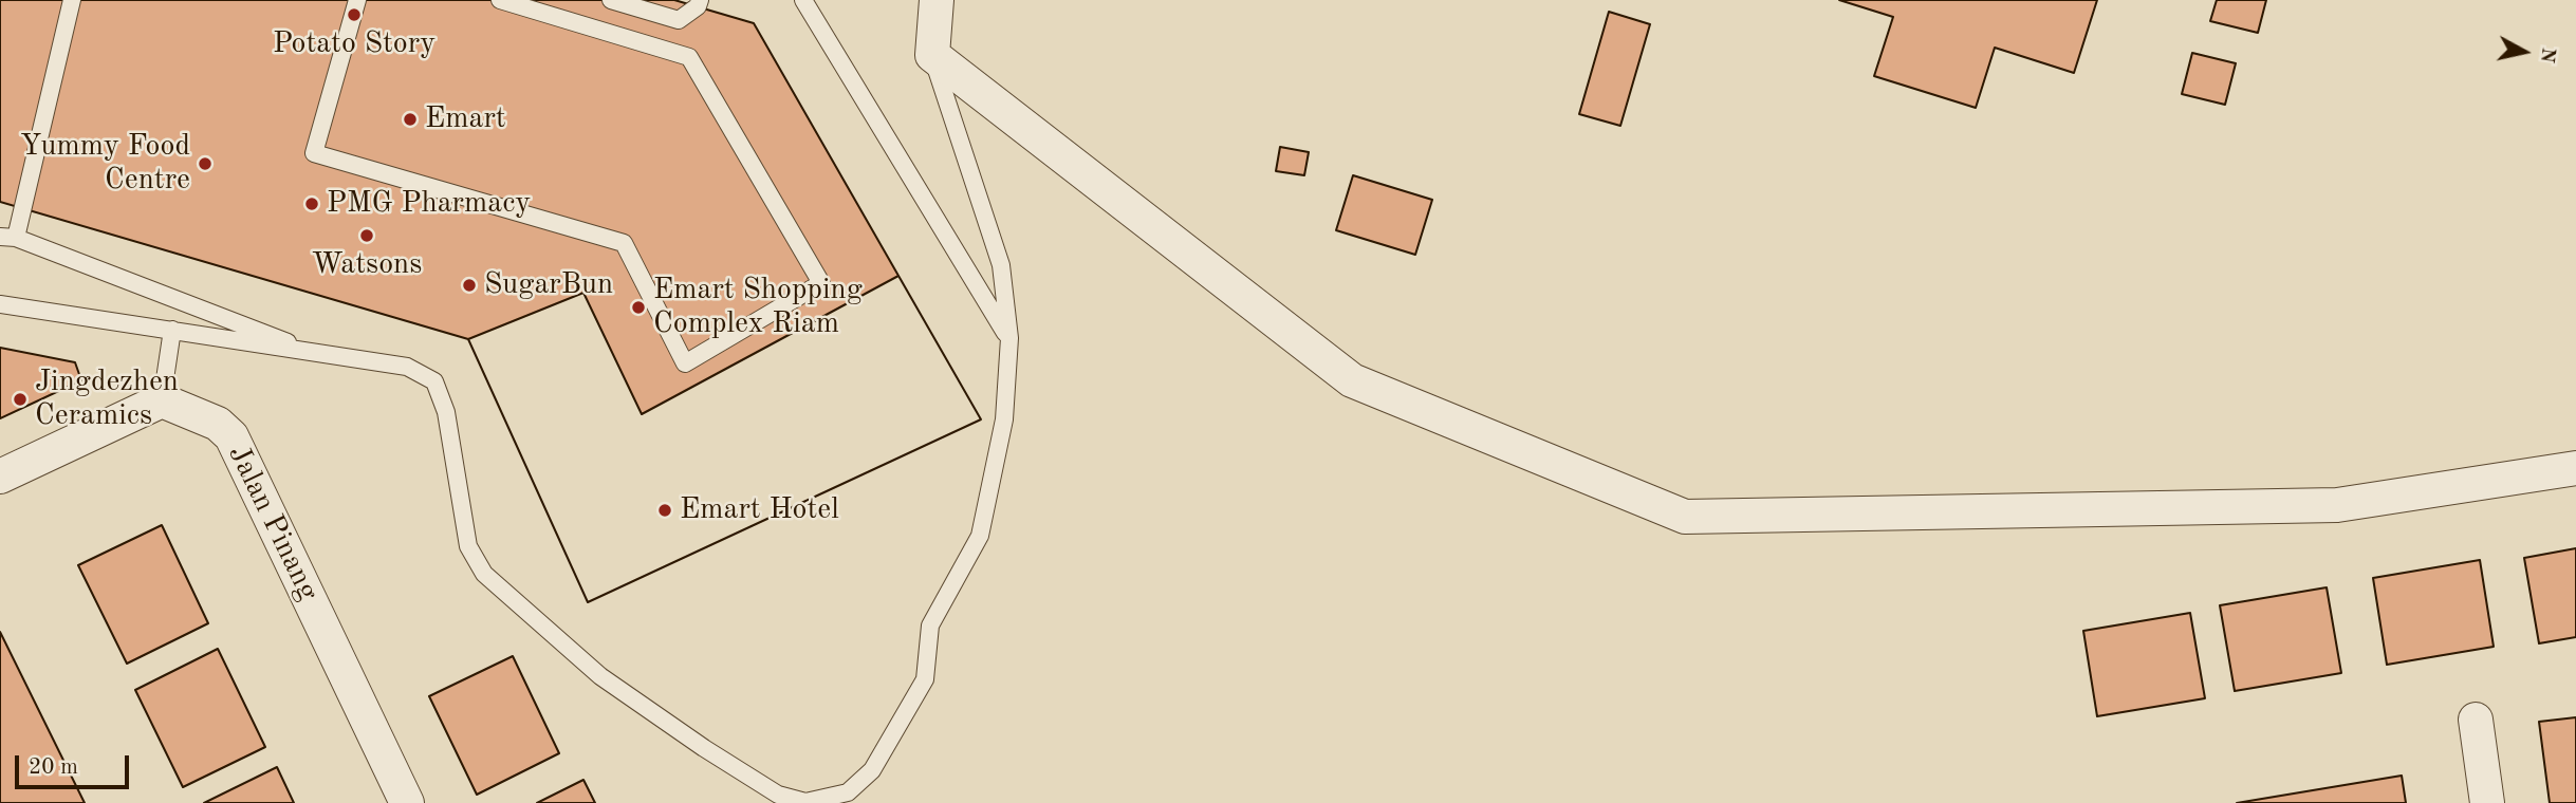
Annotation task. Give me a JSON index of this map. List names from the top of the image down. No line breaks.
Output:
{"streets":{"street":["Jalan Pinang"]},"places":["Potato Story","Emart","Yummy Food Centre","PMG Pharmacy","Watsons","SugarBun","Emart Shopping Complex Riam","Jingdezhen Ceramics","Emart Hotel"],"scale_bar":"20 m","north":"right"}
